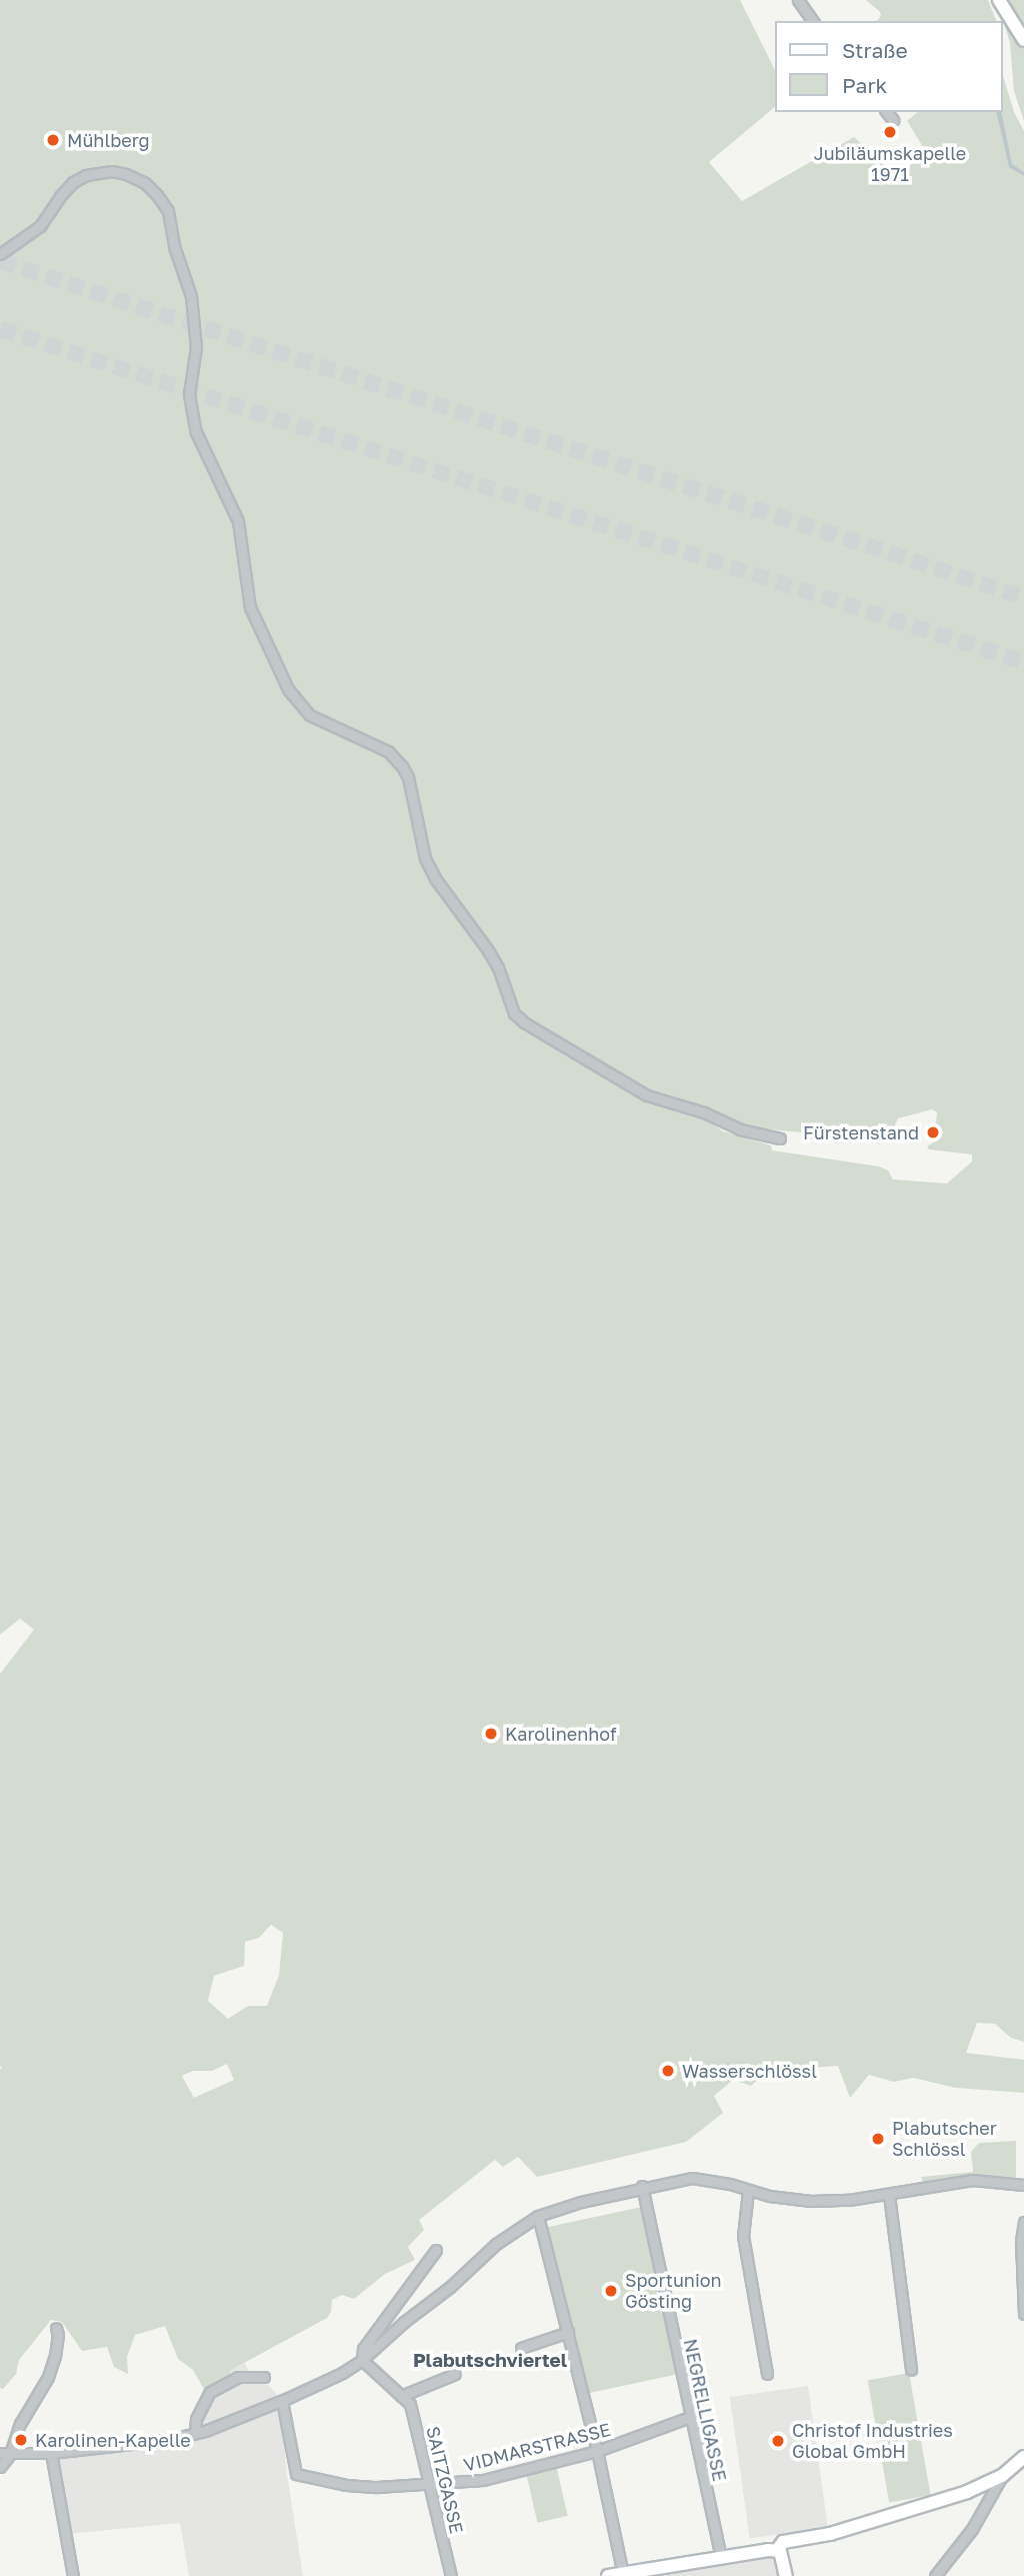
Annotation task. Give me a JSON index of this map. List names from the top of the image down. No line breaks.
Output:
{"streets":{"street":["NEGRELLIGASSE","VIDMARSTRASSE","SAITZGASSE"]},"crossings":[["NEGRELLIGASSE","VIDMARSTRASSE"],["VIDMARSTRASSE","SAITZGASSE"]],"districts":["Plabutschviertel"],"places":["Jubiläumskapelle 1971","Mühlberg","Fürstenstand","Karolinenhof","Wasserschlössl","Plabutscher Schlössl","Sportunion Gösting","Karolinen-Kapelle","Christof Industries Global GmbH"],"legend":["Straße","Park"]}
